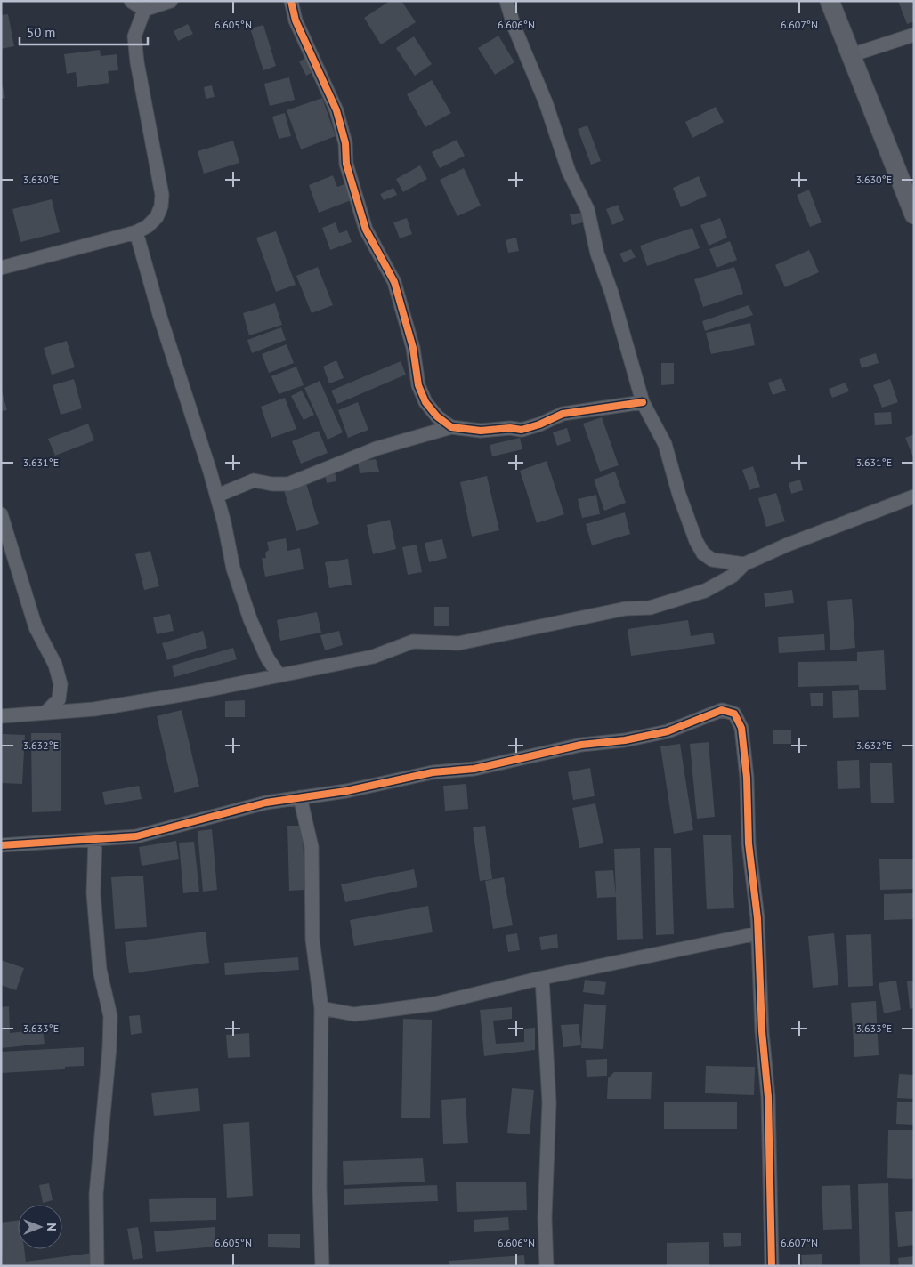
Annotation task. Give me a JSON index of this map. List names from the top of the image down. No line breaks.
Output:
{"scale_bar":"50 m","north":"right","coordinates":["6.605°N","6.606°N","6.607°N","3.630°E","3.631°E","3.632°E","3.633°E"]}
